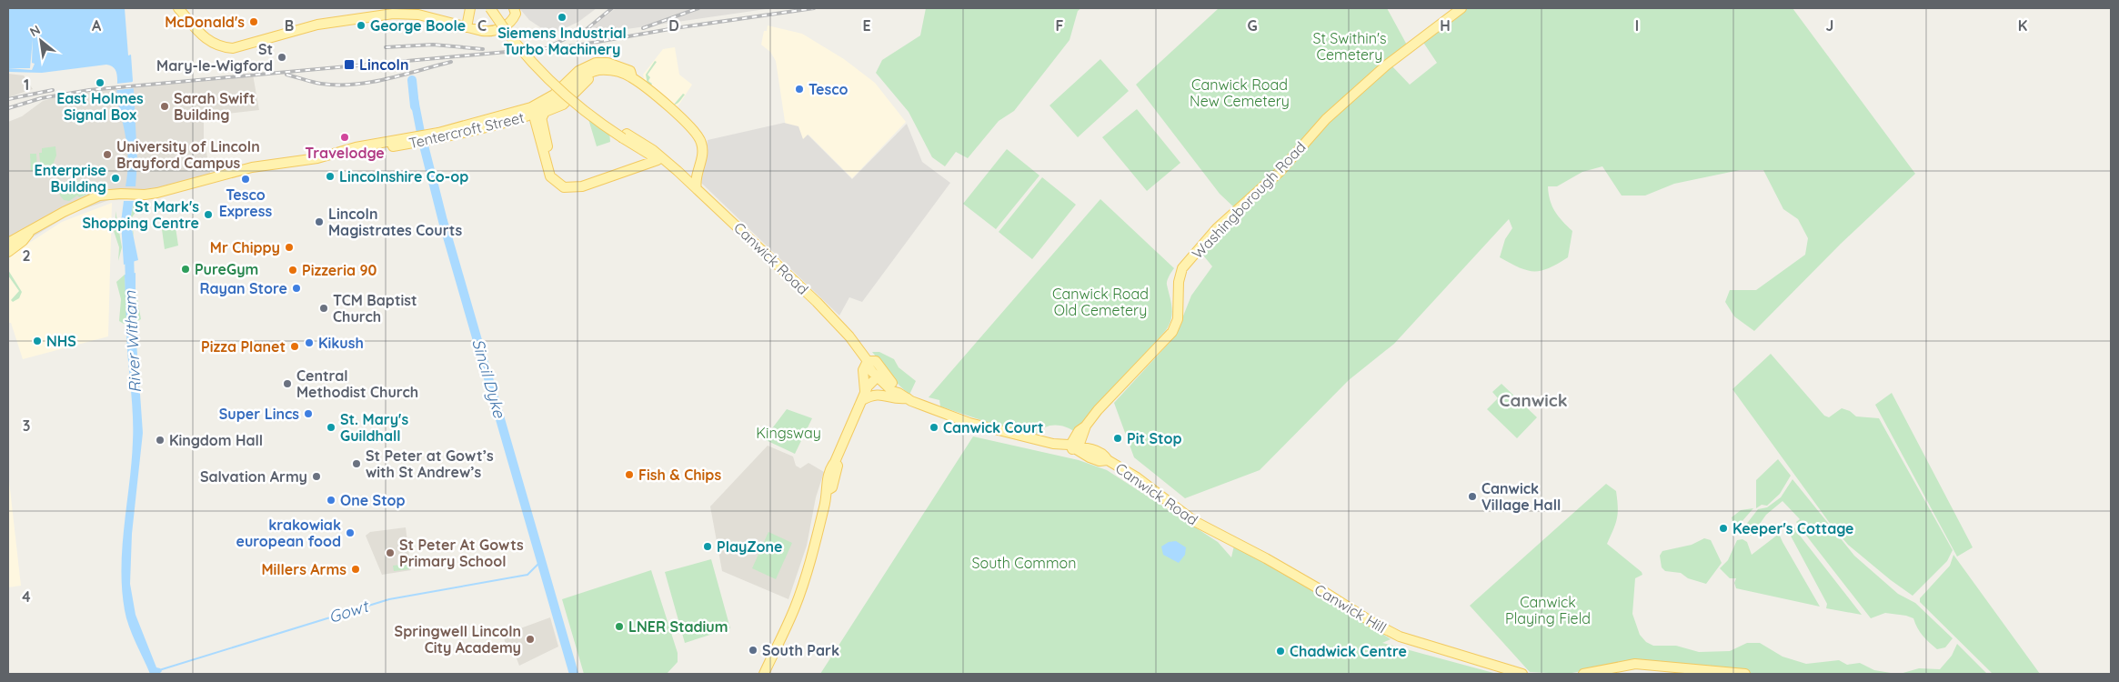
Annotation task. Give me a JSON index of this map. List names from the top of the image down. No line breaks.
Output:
{"streets":{"main road":["Tentercroft Street","Washingborough Road","Canwick Road","Canwick Hill"]},"crossings":[["Washingborough Road","Canwick Road"],["Canwick Road","Canwick Hill"]],"districts":["Canwick"],"water":["River Witham","Sincil Dyke","Gowt"],"parks":["St Swithin's Cemetery","Canwick Road New Cemetery","Canwick Road Old Cemetery","Kingsway","South Common","Canwick Playing Field"],"places":{"other":["Siemens Industrial Turbo Machinery","McDonald's","George Boole","St Mary-le-Wigford","East Holmes Signal Box","Tesco","Sarah Swift Building","Travelodge","University of Lincoln Brayford Campus","Lincolnshire Co-op","Enterprise Building","Tesco Express","St Mark's Shopping Centre","Lincoln Magistrates Courts","Mr Chippy","PureGym","Pizzeria 90","Rayan Store","TCM Baptist Church","NHS","Kikush","Pizza Planet","Central Methodist Church","Super Lincs","St. Mary's Guildhall","Canwick Court","Pit Stop","Kingdom Hall","St Peter at Gowt’s with St Andrew’s","Fish & Chips","Salvation Army","Canwick Village Hall","One Stop","Keeper's Cottage","krakowiak european food","PlayZone","St Peter At Gowts Primary School","Millers Arms","LNER Stadium","Springwell Lincoln City Academy","South Park","Chadwick Centre"],"transit":["Lincoln"]},"north":"top left","grid":{"columns":["A","B","C","D","E","F","G","H","I","J","K"],"rows":["1","2","3","4"]}}
